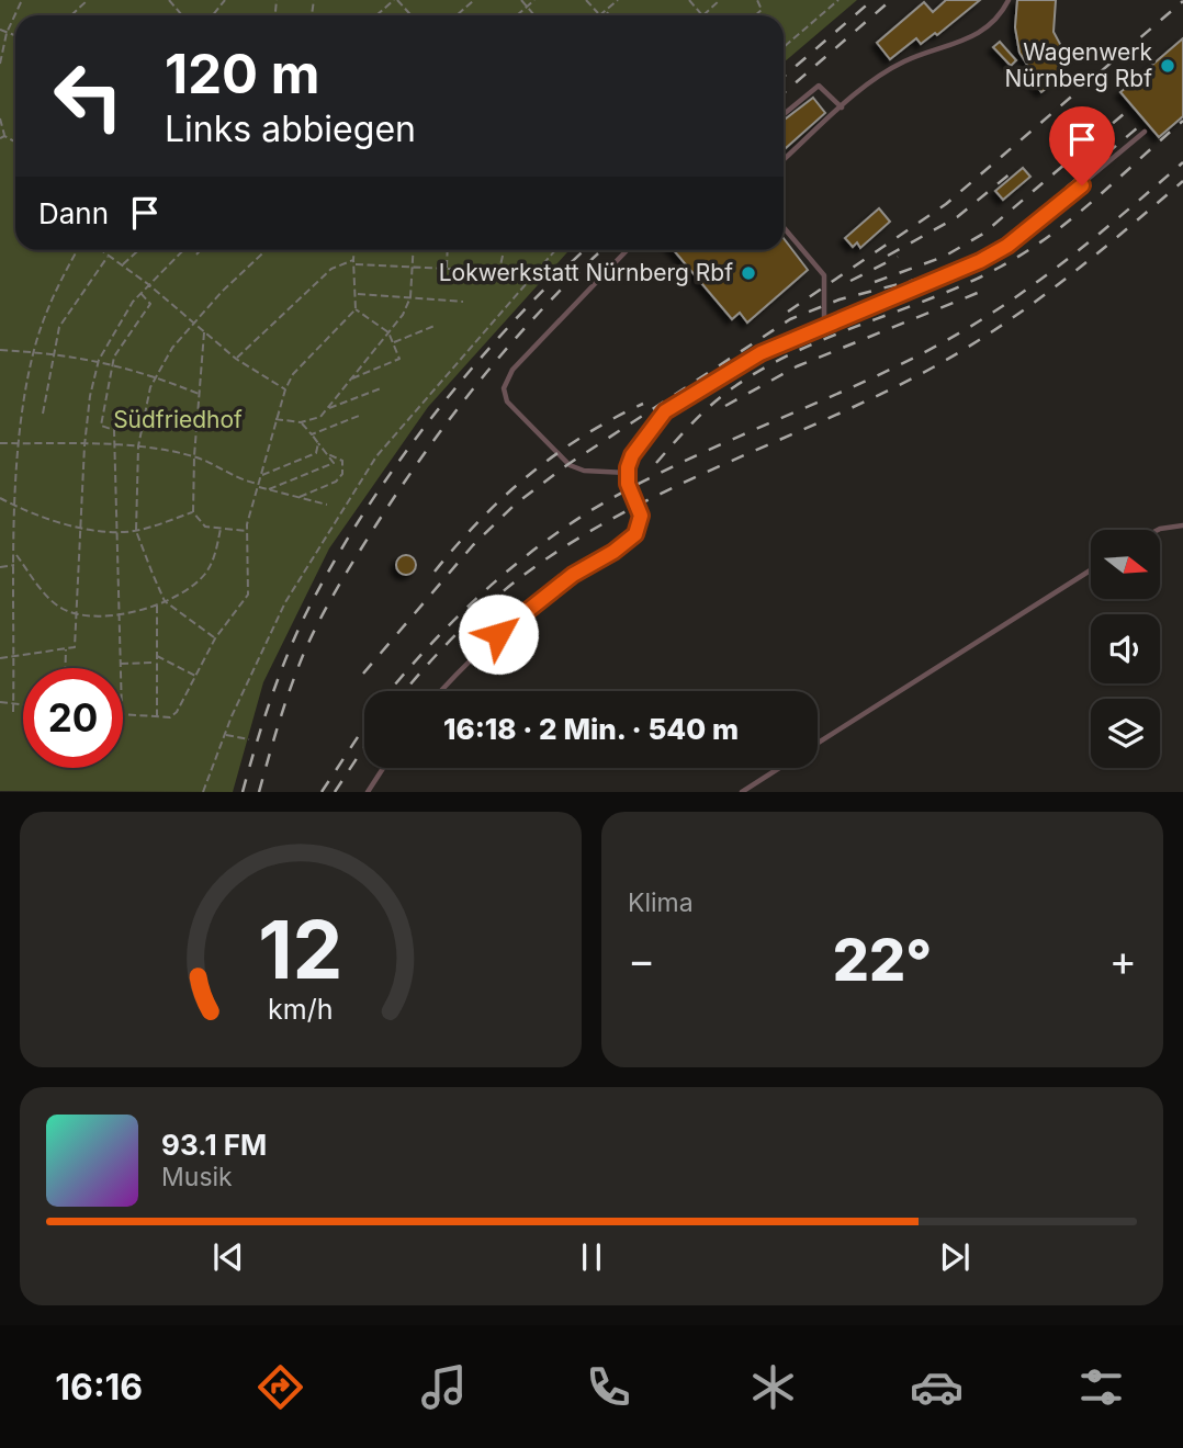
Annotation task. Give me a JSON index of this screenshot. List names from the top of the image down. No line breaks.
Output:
{"parks":["Südfriedhof"],"places":["Wagenwerk Nürnberg Rbf","Lokwerkstatt Nürnberg Rbf"],"north":"right","page":{"turn":["120 m","Links abbiegen"],"then":"Dann","limit":"20","trip":"16:18 · 2 Min. · 540 m","tile":"Klima","heat":["−","22°","+"],"song":["93.1 FM","Musik"],"tabs":"16:16","gauge":["12","km/h"]}}
